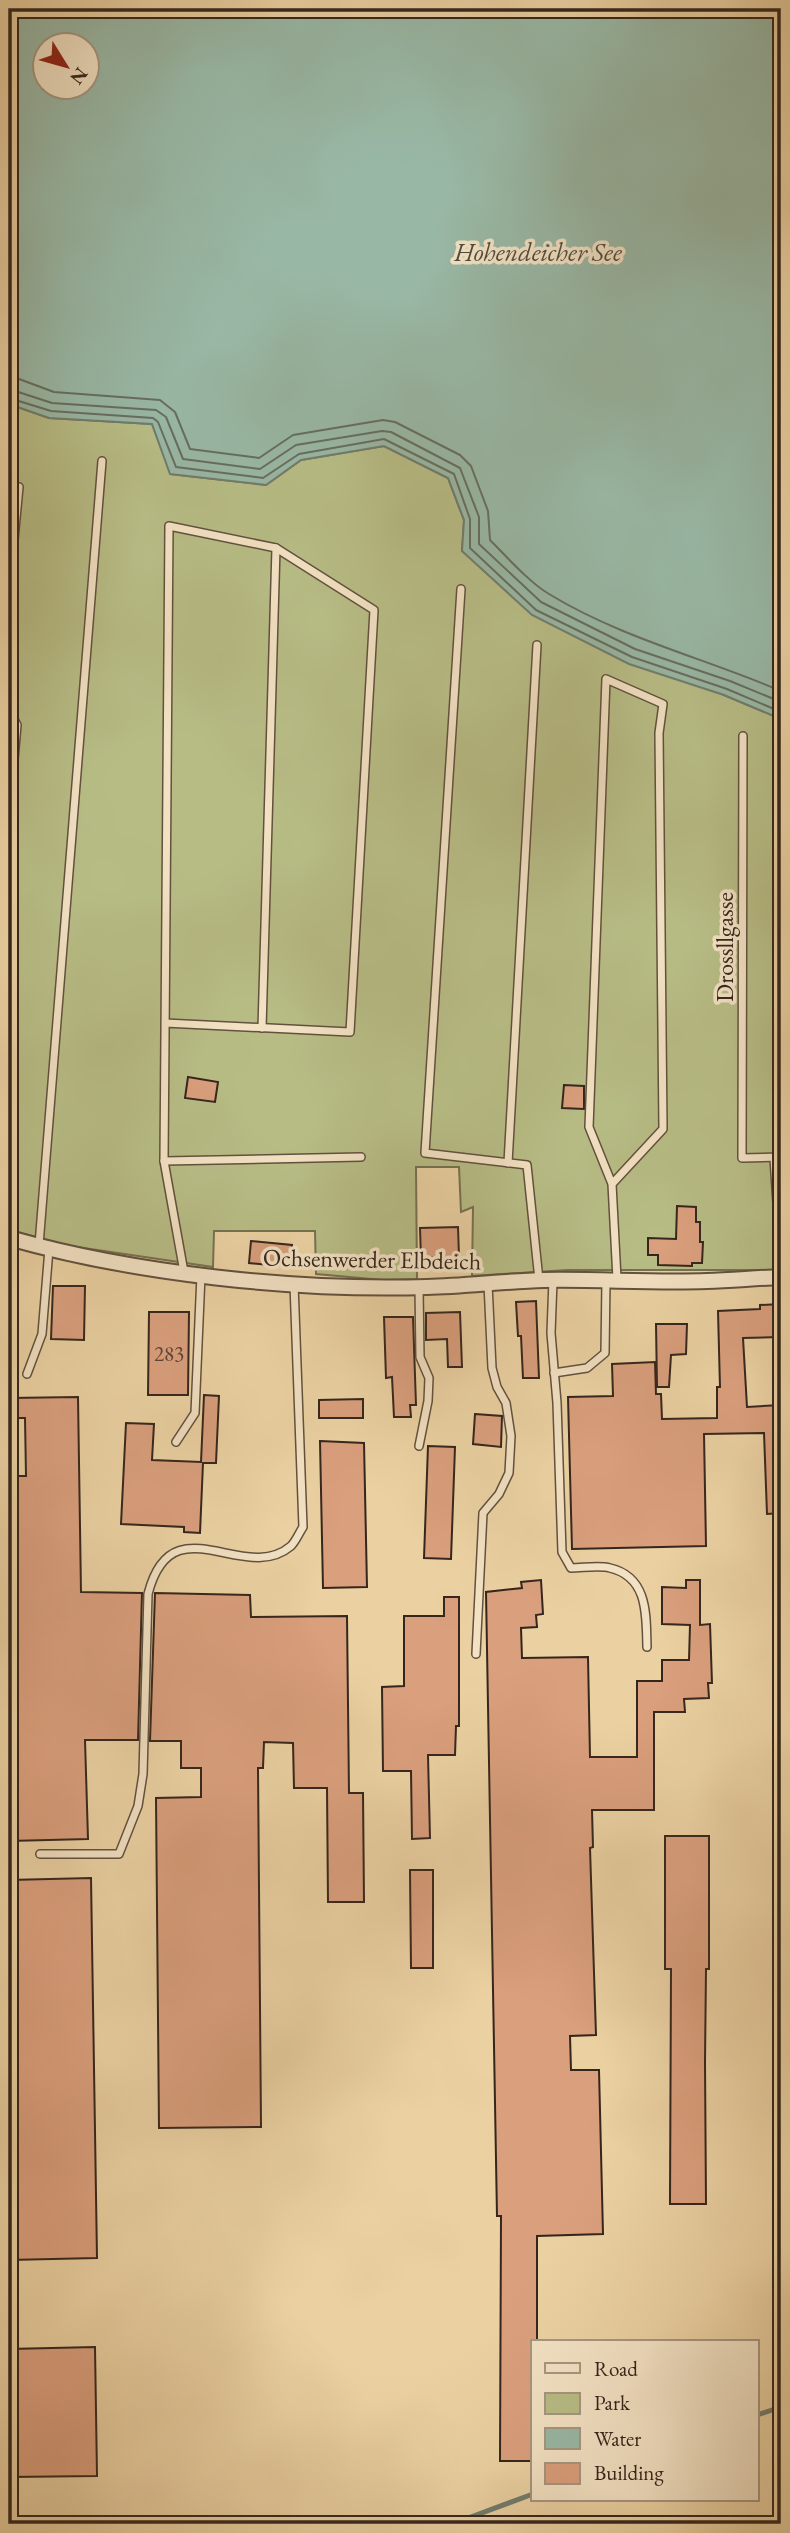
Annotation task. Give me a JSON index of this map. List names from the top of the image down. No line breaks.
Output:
{"streets":{"street":["Ochsenwerder Elbdeich"],"lane":["Drossllgasse"]},"water":["Hohendeicher See"],"house_numbers":["283"],"legend":["Road","Park","Water","Building"],"north":"bottom right"}
